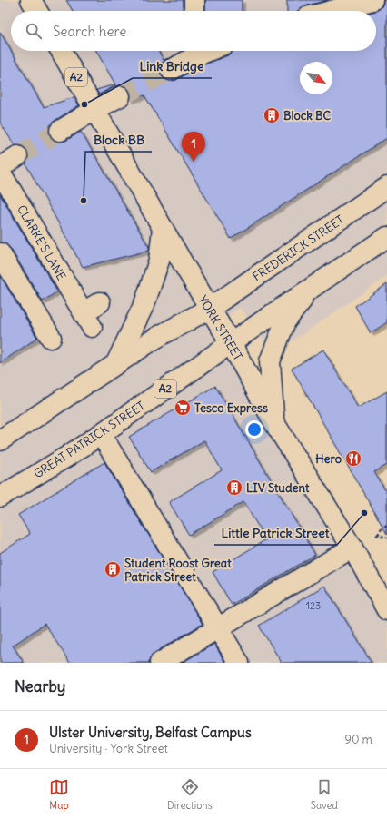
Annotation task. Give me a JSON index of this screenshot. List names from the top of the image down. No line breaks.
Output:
{"streets":{"main road":["A2","CLARKE'S LANE","FREDERICK STREET","YORK STREET","GREAT PATRICK STREET"]},"crossings":[["FREDERICK STREET","YORK STREET"],["YORK STREET","GREAT PATRICK STREET"]],"places":{"other":["Link Bridge","Block BB","Little Patrick Street"],"building":["Block BC","LIV Student","Student Roost Great Patrick Street"],"supermarket":["Tesco Express"],"restaurant":["Hero"]},"house_numbers":["123"],"north":"bottom right","page":{"search":"Search here","pins":"1","heading":"Nearby","list":[{"mark":"1","name":"Ulster University, Belfast Campus","note":"University · York Street","value":"90 m"}],"nav":["Map","Directions","Saved"]}}
